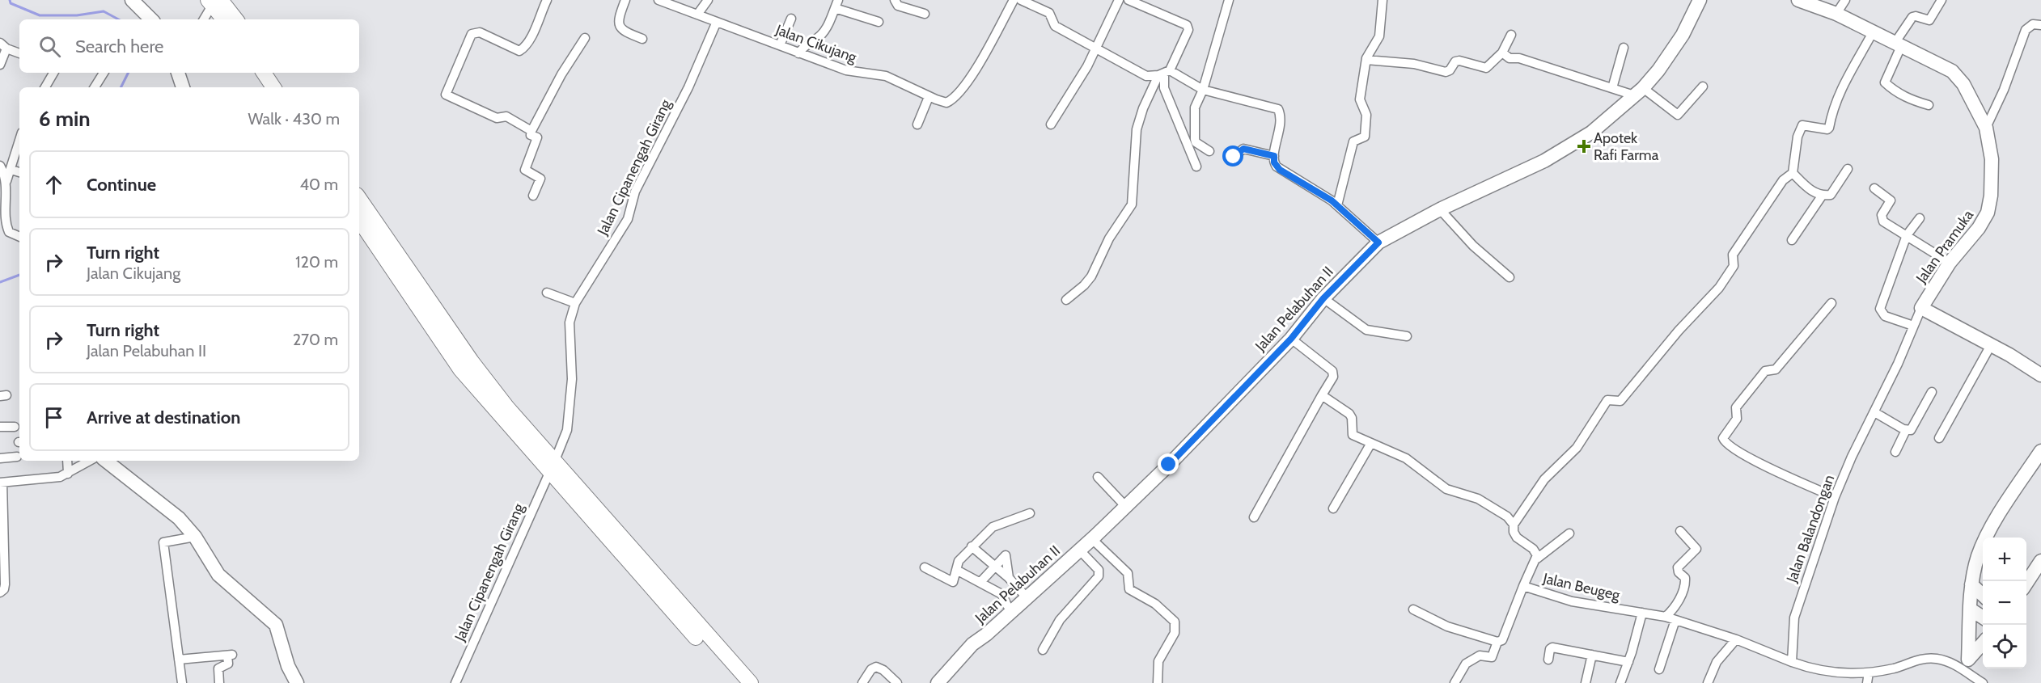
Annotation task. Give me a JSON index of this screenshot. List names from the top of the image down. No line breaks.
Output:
{"streets":{"street":["Jalan Cikujang","Jalan Cipanengah Girang","Jalan Pramuka","Jalan Pelabuhan II","Jalan Balandongan","Jalan Beugeg"]},"crossings":[["Jalan Cikujang","Jalan Cipanengah Girang"],["Jalan Pramuka","Jalan Balandongan"]],"places":{"health":["Apotek Rafi Farma"]},"page":{"search":"Search here","heading":["6 min","Walk · 430 m"],"list":[["Continue","40 m"],["Turn right","Jalan Cikujang","120 m"],["Turn right","Jalan Pelabuhan II","270 m"],"Arrive at destination"],"map_buttons":["+","−"]}}
